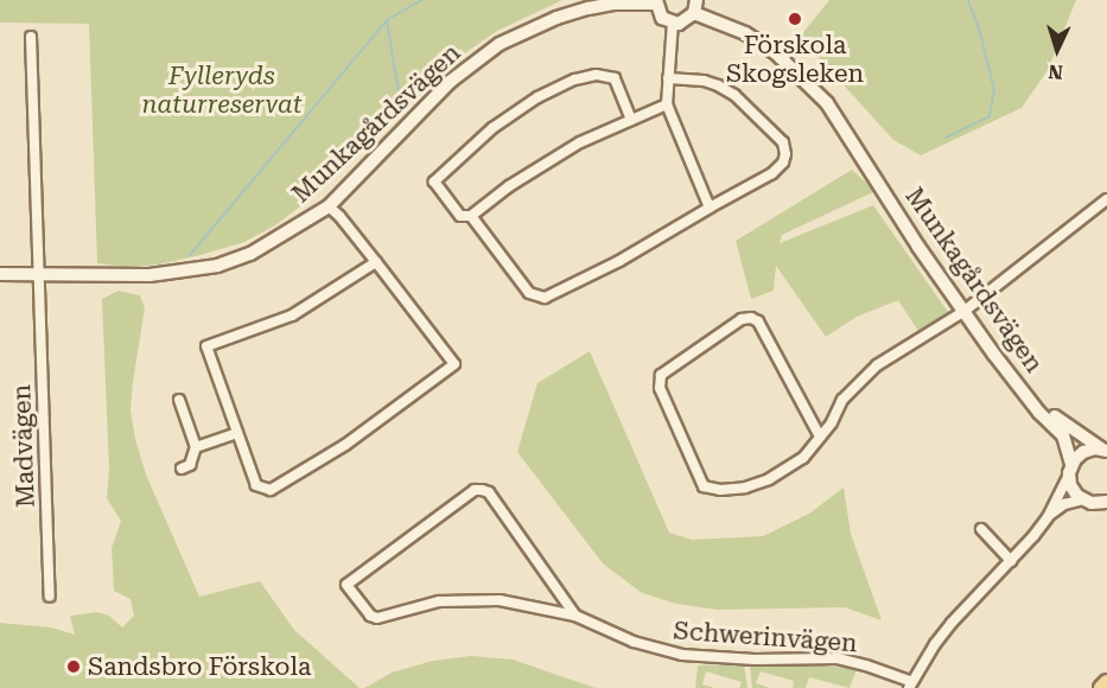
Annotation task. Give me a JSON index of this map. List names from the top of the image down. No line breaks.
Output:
{"streets":{"street":["Munkagårdsvägen","Madvägen","Schwerinvägen"]},"crossings":[["Munkagårdsvägen","Madvägen"]],"parks":["Fylleryds naturreservat"],"places":["Förskola Skogsleken","Sandsbro Förskola"],"north":"bottom"}
